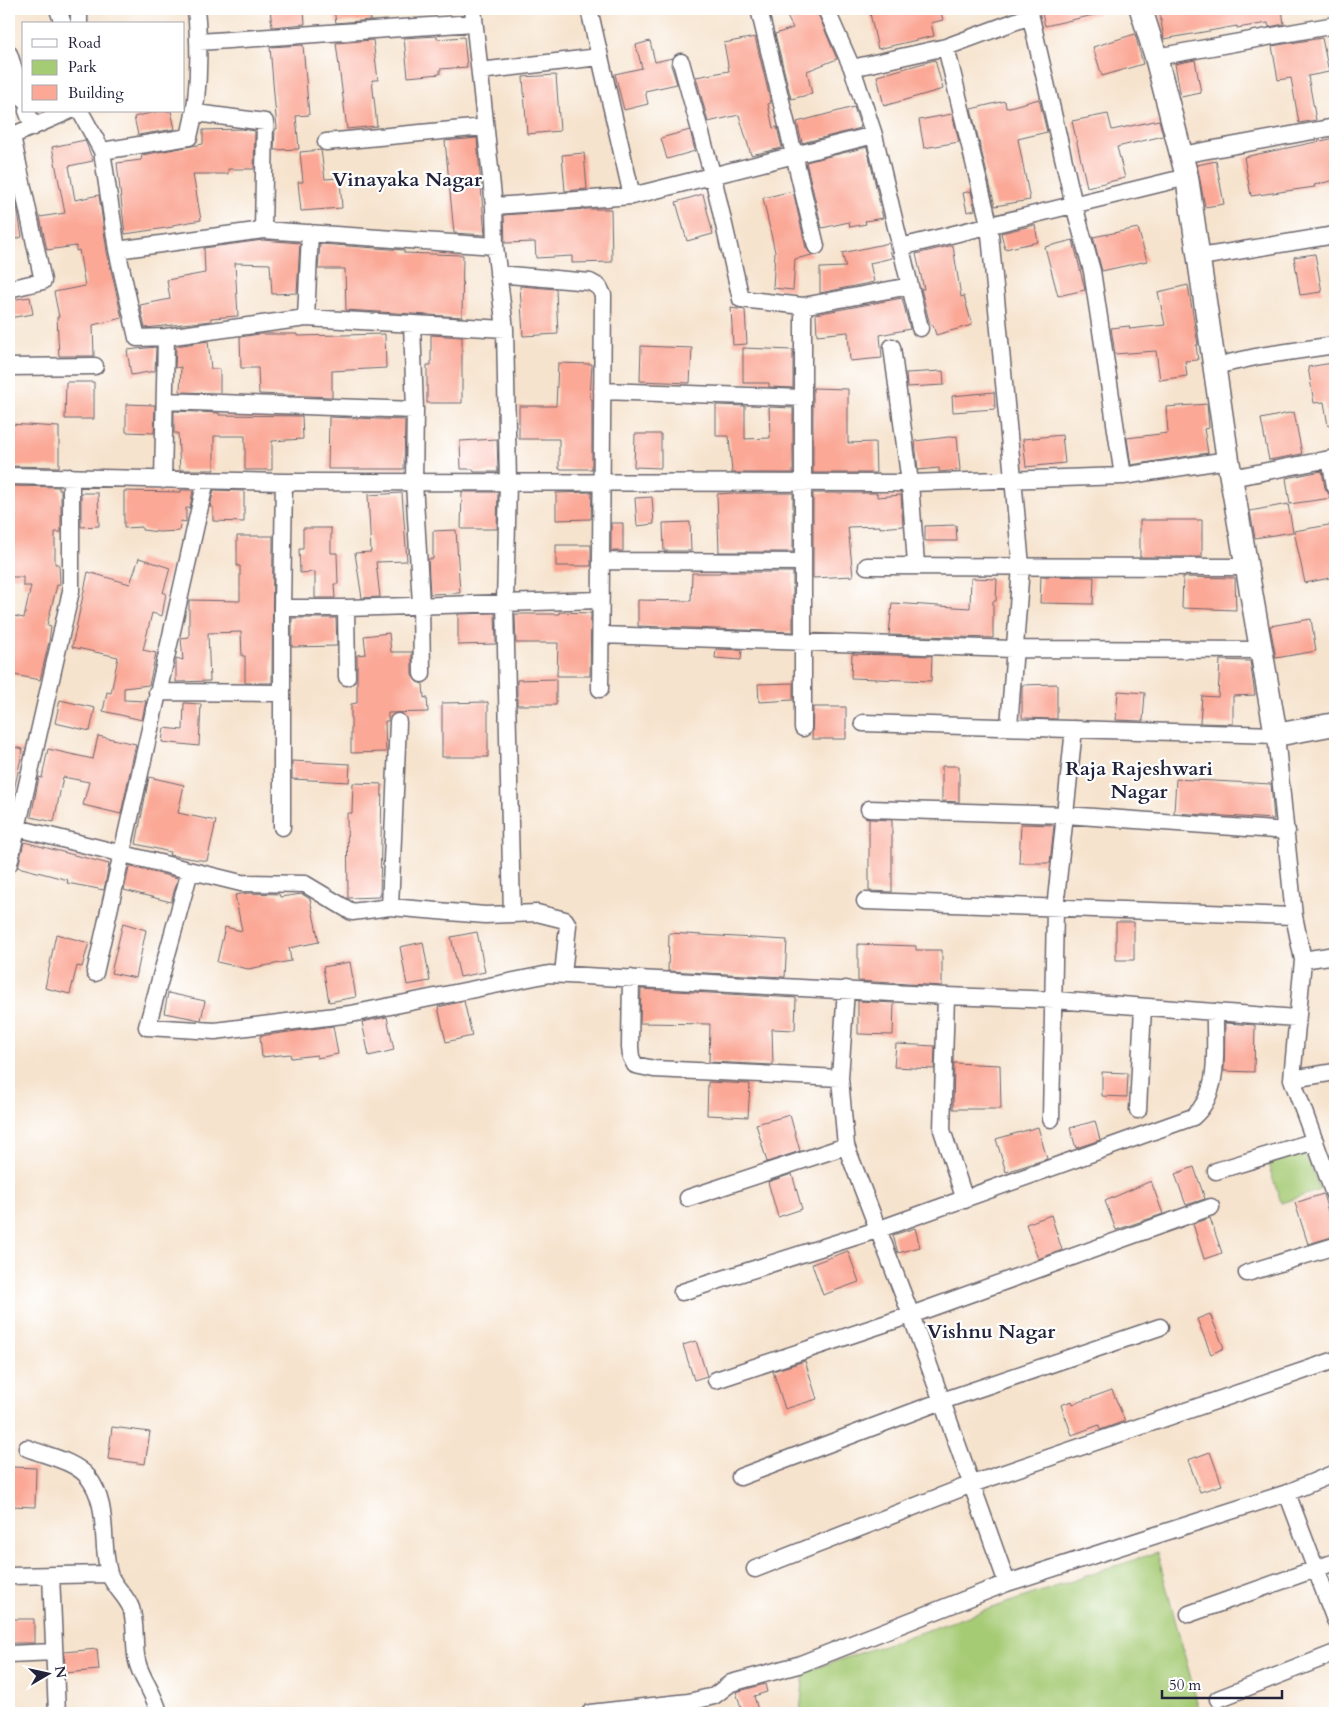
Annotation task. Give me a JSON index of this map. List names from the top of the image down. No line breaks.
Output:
{"districts":["Vinayaka Nagar","Raja Rajeshwari Nagar","Vishnu Nagar"],"legend":["Road","Park","Building"],"scale_bar":"50 m","north":"right"}
